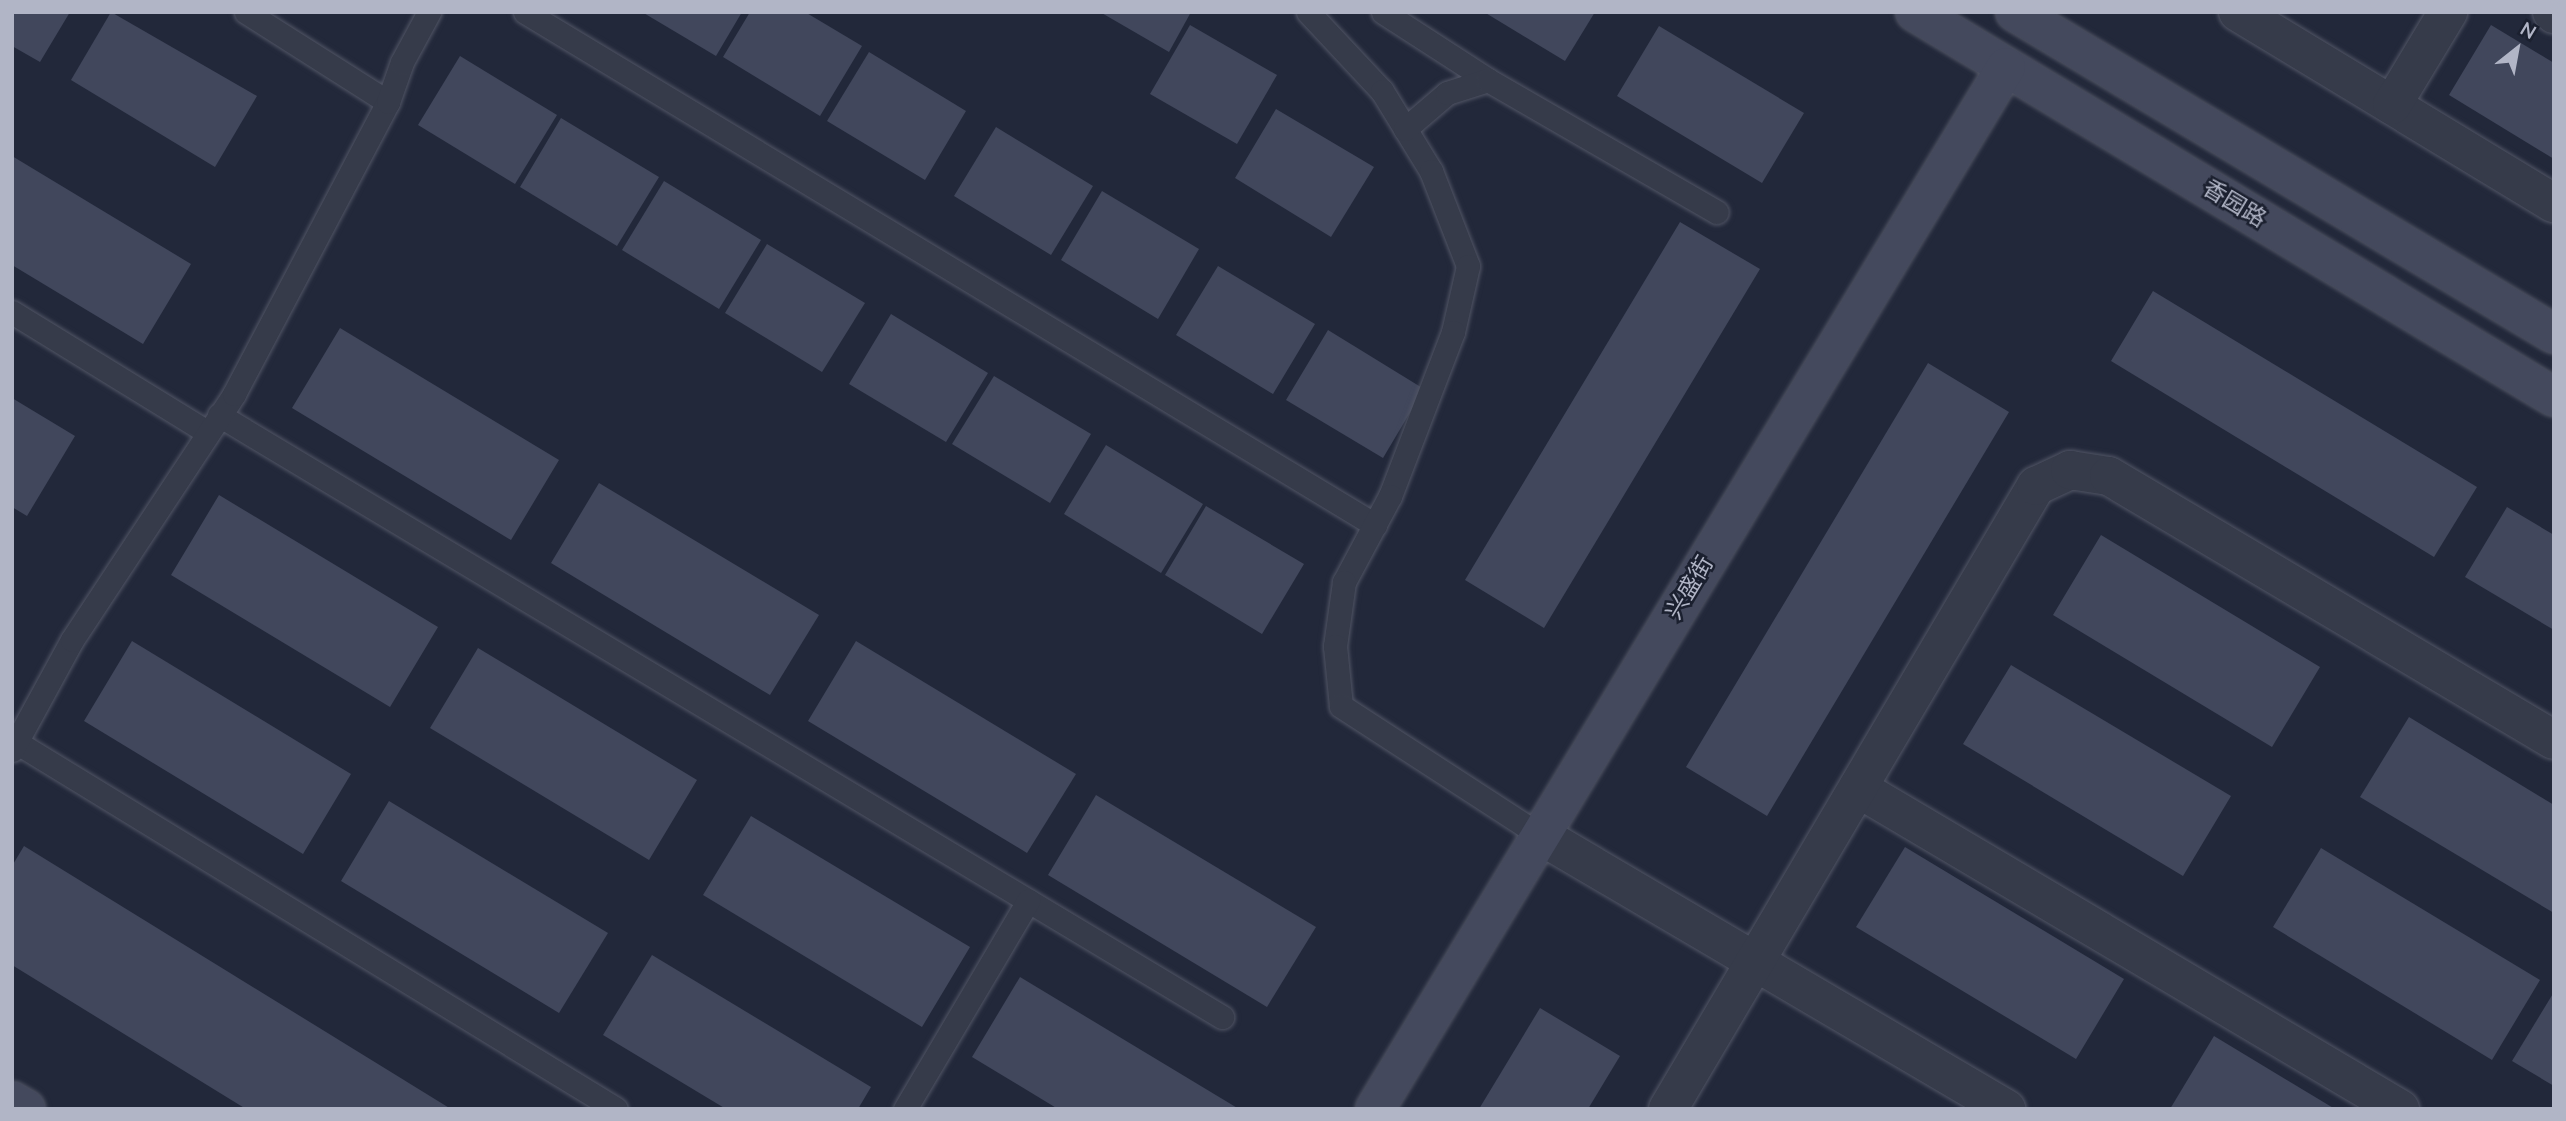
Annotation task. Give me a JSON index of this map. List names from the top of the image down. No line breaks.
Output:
{"streets":{"street":["香园路","兴盛街"]},"crossings":[["香园路","兴盛街"]],"north":"top right"}
